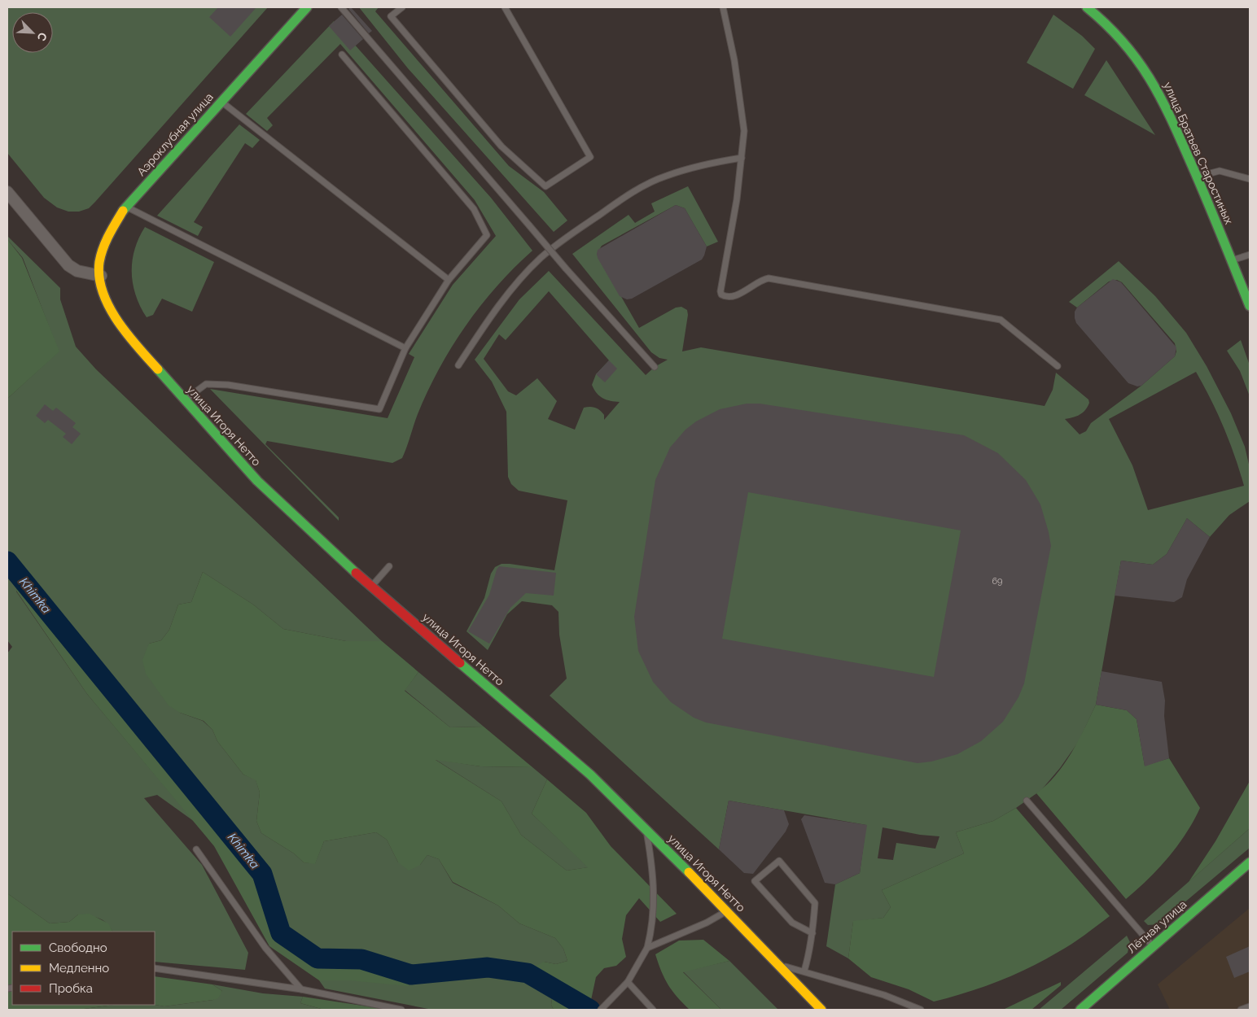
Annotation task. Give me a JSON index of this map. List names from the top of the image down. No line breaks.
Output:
{"streets":{"street":["Аэроклубная улица","улица Братьев Старостиных","улица Игоря Нетто","Лётная улица"]},"crossings":[["Аэроклубная улица","улица Игоря Нетто"]],"water":["Khimka"],"house_numbers":["69"],"legend":["Свободно","Медленно","Пробка"],"north":"bottom right"}
